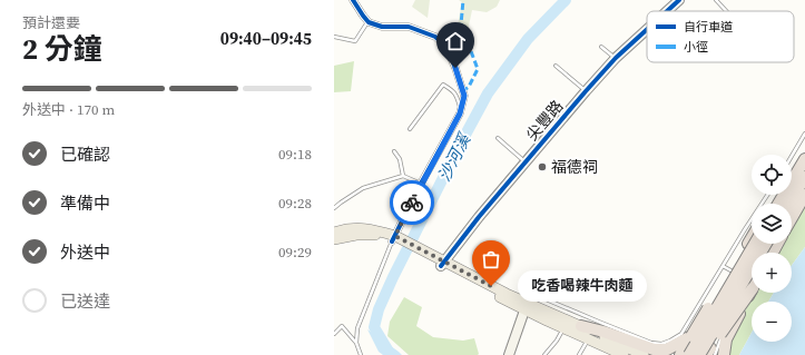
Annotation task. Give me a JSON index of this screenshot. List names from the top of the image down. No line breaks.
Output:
{"streets":{"street":["尖豐路"]},"water":["沙河溪"],"places":["福德祠","吃香喝辣牛肉麵"],"legend":["自行車道","小徑"],"page":{"heading":["2 分鐘","預計還要","09:40–09:45"],"bar":"外送中 · 170 m","list":[["已確認","09:18"],["準備中","09:28"],["外送中","09:29"],"已送達"],"map_buttons":["+","−"],"bubble":"吃香喝辣牛肉麵"}}
